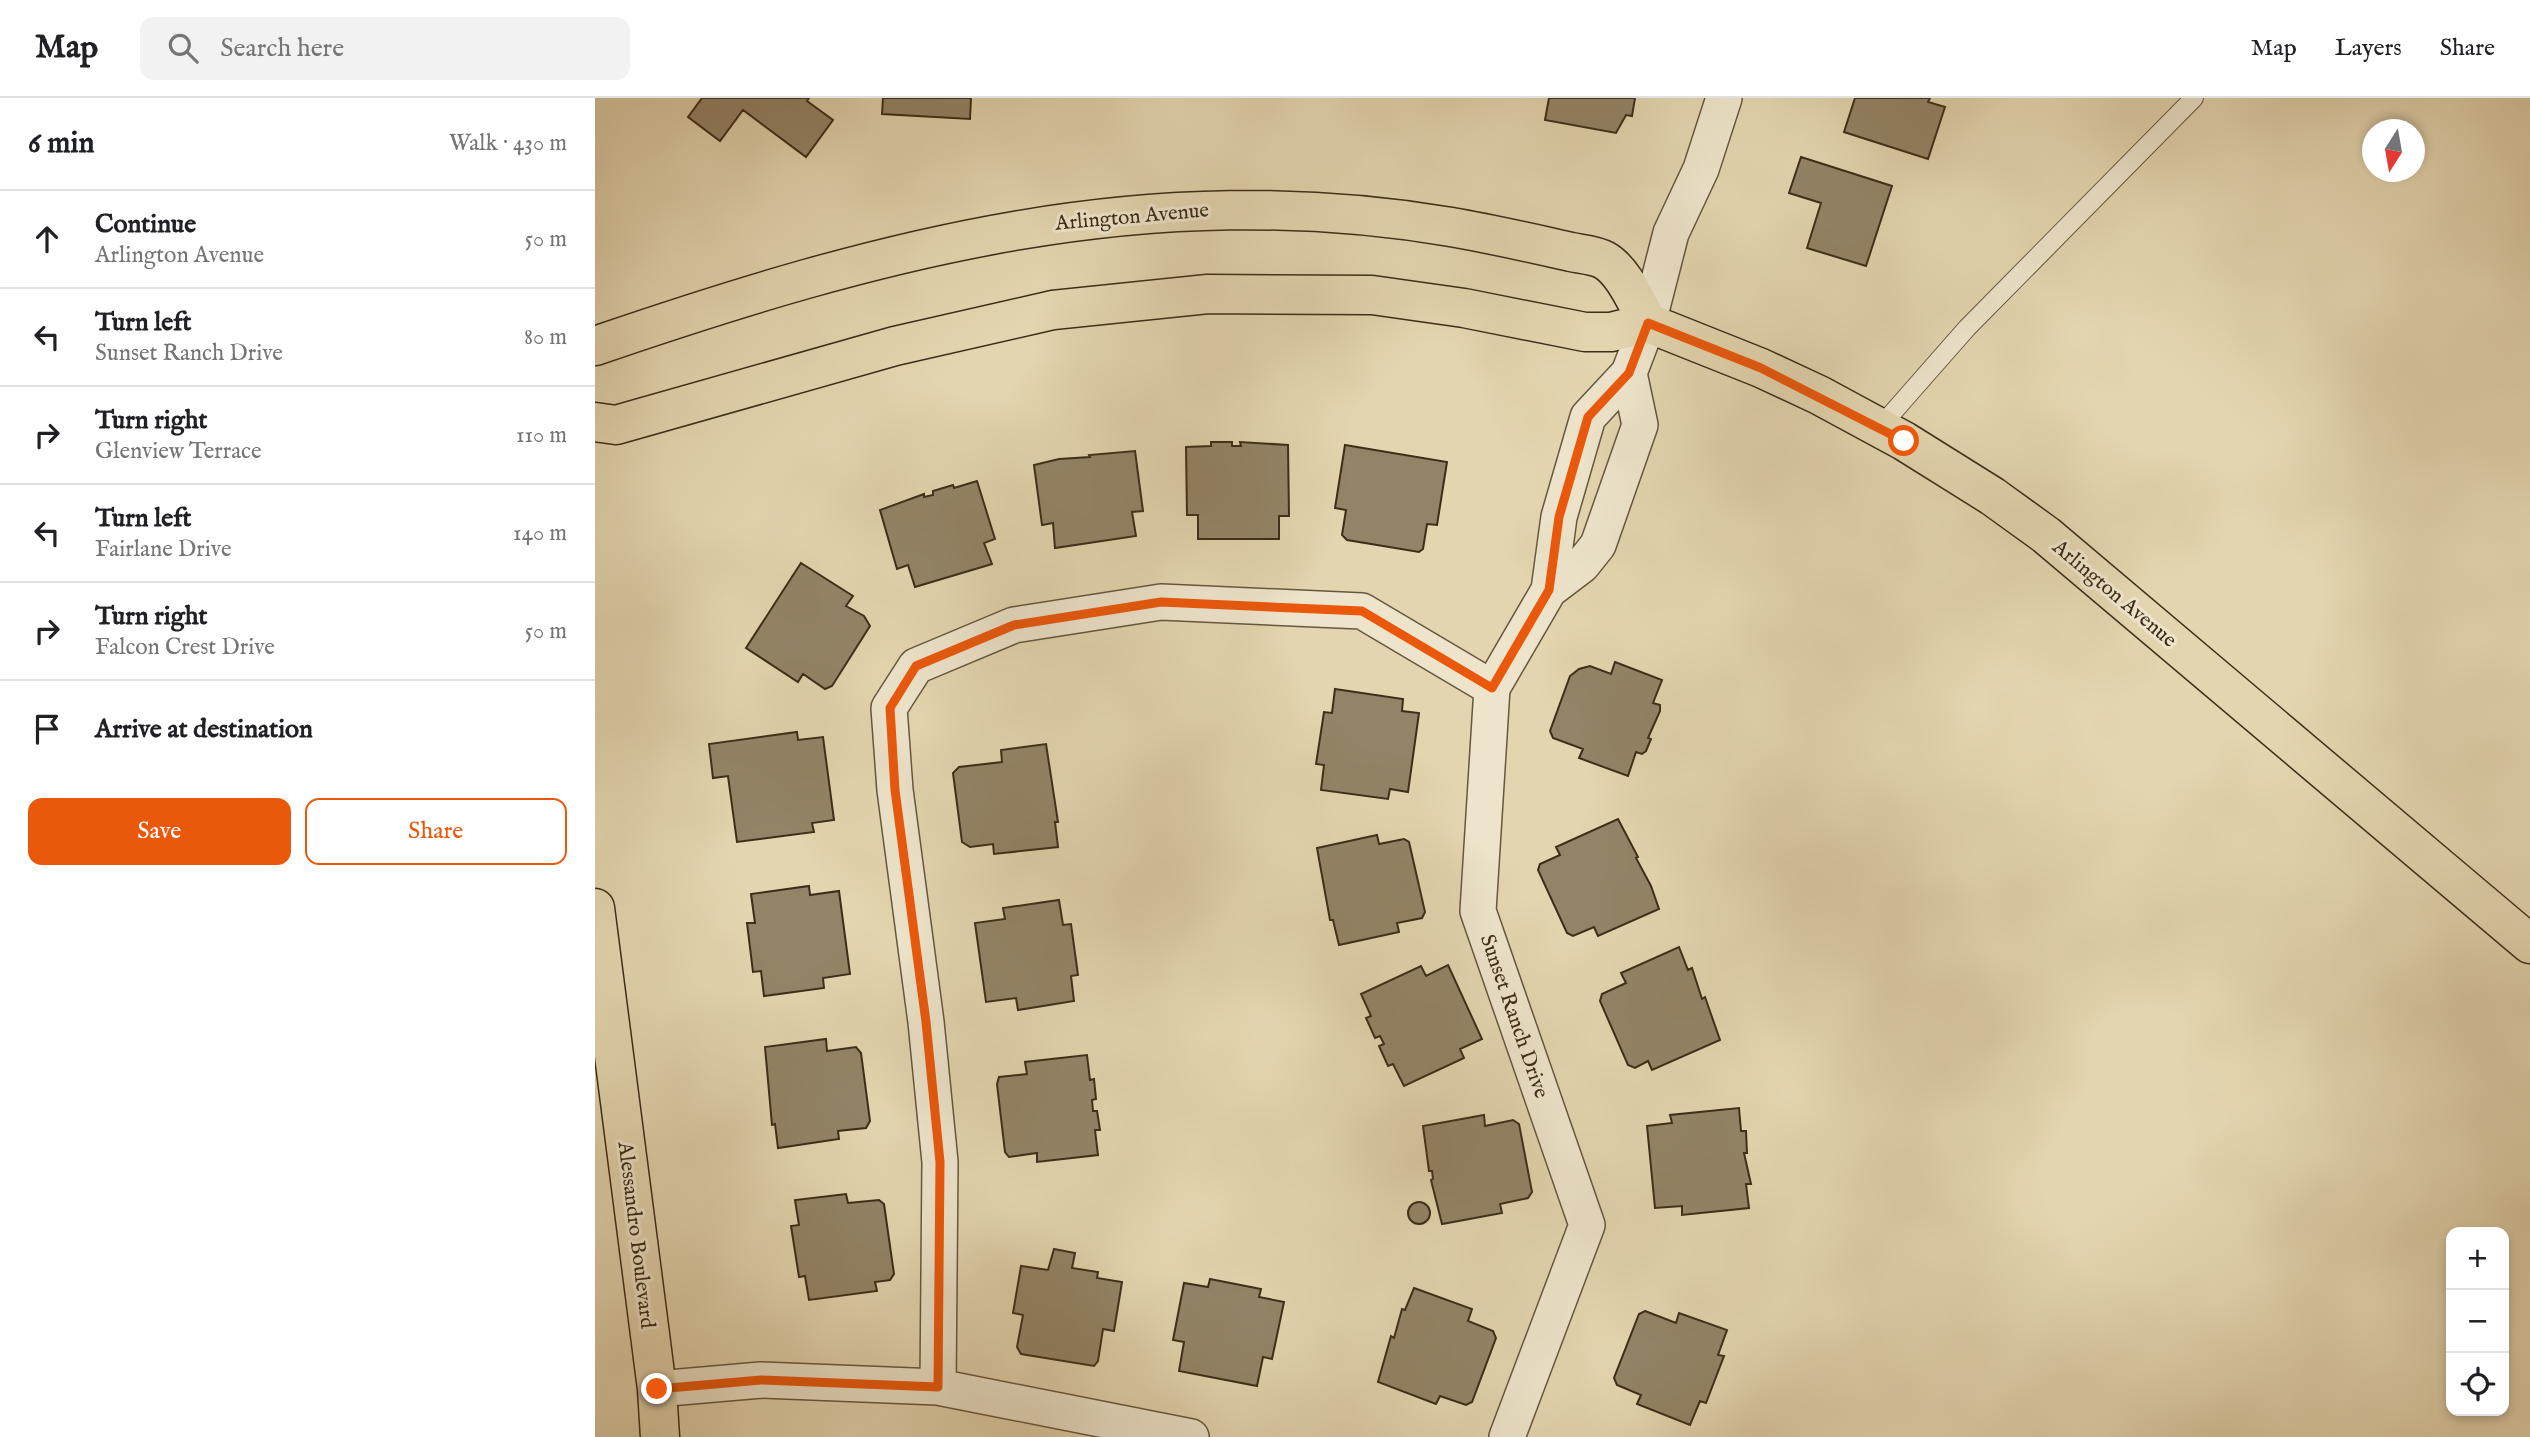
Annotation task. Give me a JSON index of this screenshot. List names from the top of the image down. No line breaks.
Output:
{"streets":{"main road":["Arlington Avenue","Alessandro Boulevard"],"street":["Sunset Ranch Drive"]},"crossings":[["Arlington Avenue","Sunset Ranch Drive"]],"north":"bottom","page":{"header":"Map","search":"Search here","nav":["Map","Layers","Share"],"heading":["6 min","Walk · 430 m"],"list":[["Continue","Arlington Avenue","50 m"],["Turn left","Sunset Ranch Drive","80 m"],["Turn right","Glenview Terrace","110 m"],["Turn left","Fairlane Drive","140 m"],["Turn right","Falcon Crest Drive","50 m"],"Arrive at destination"],"buttons":["Save","Share"],"map_buttons":["+","−"]}}
